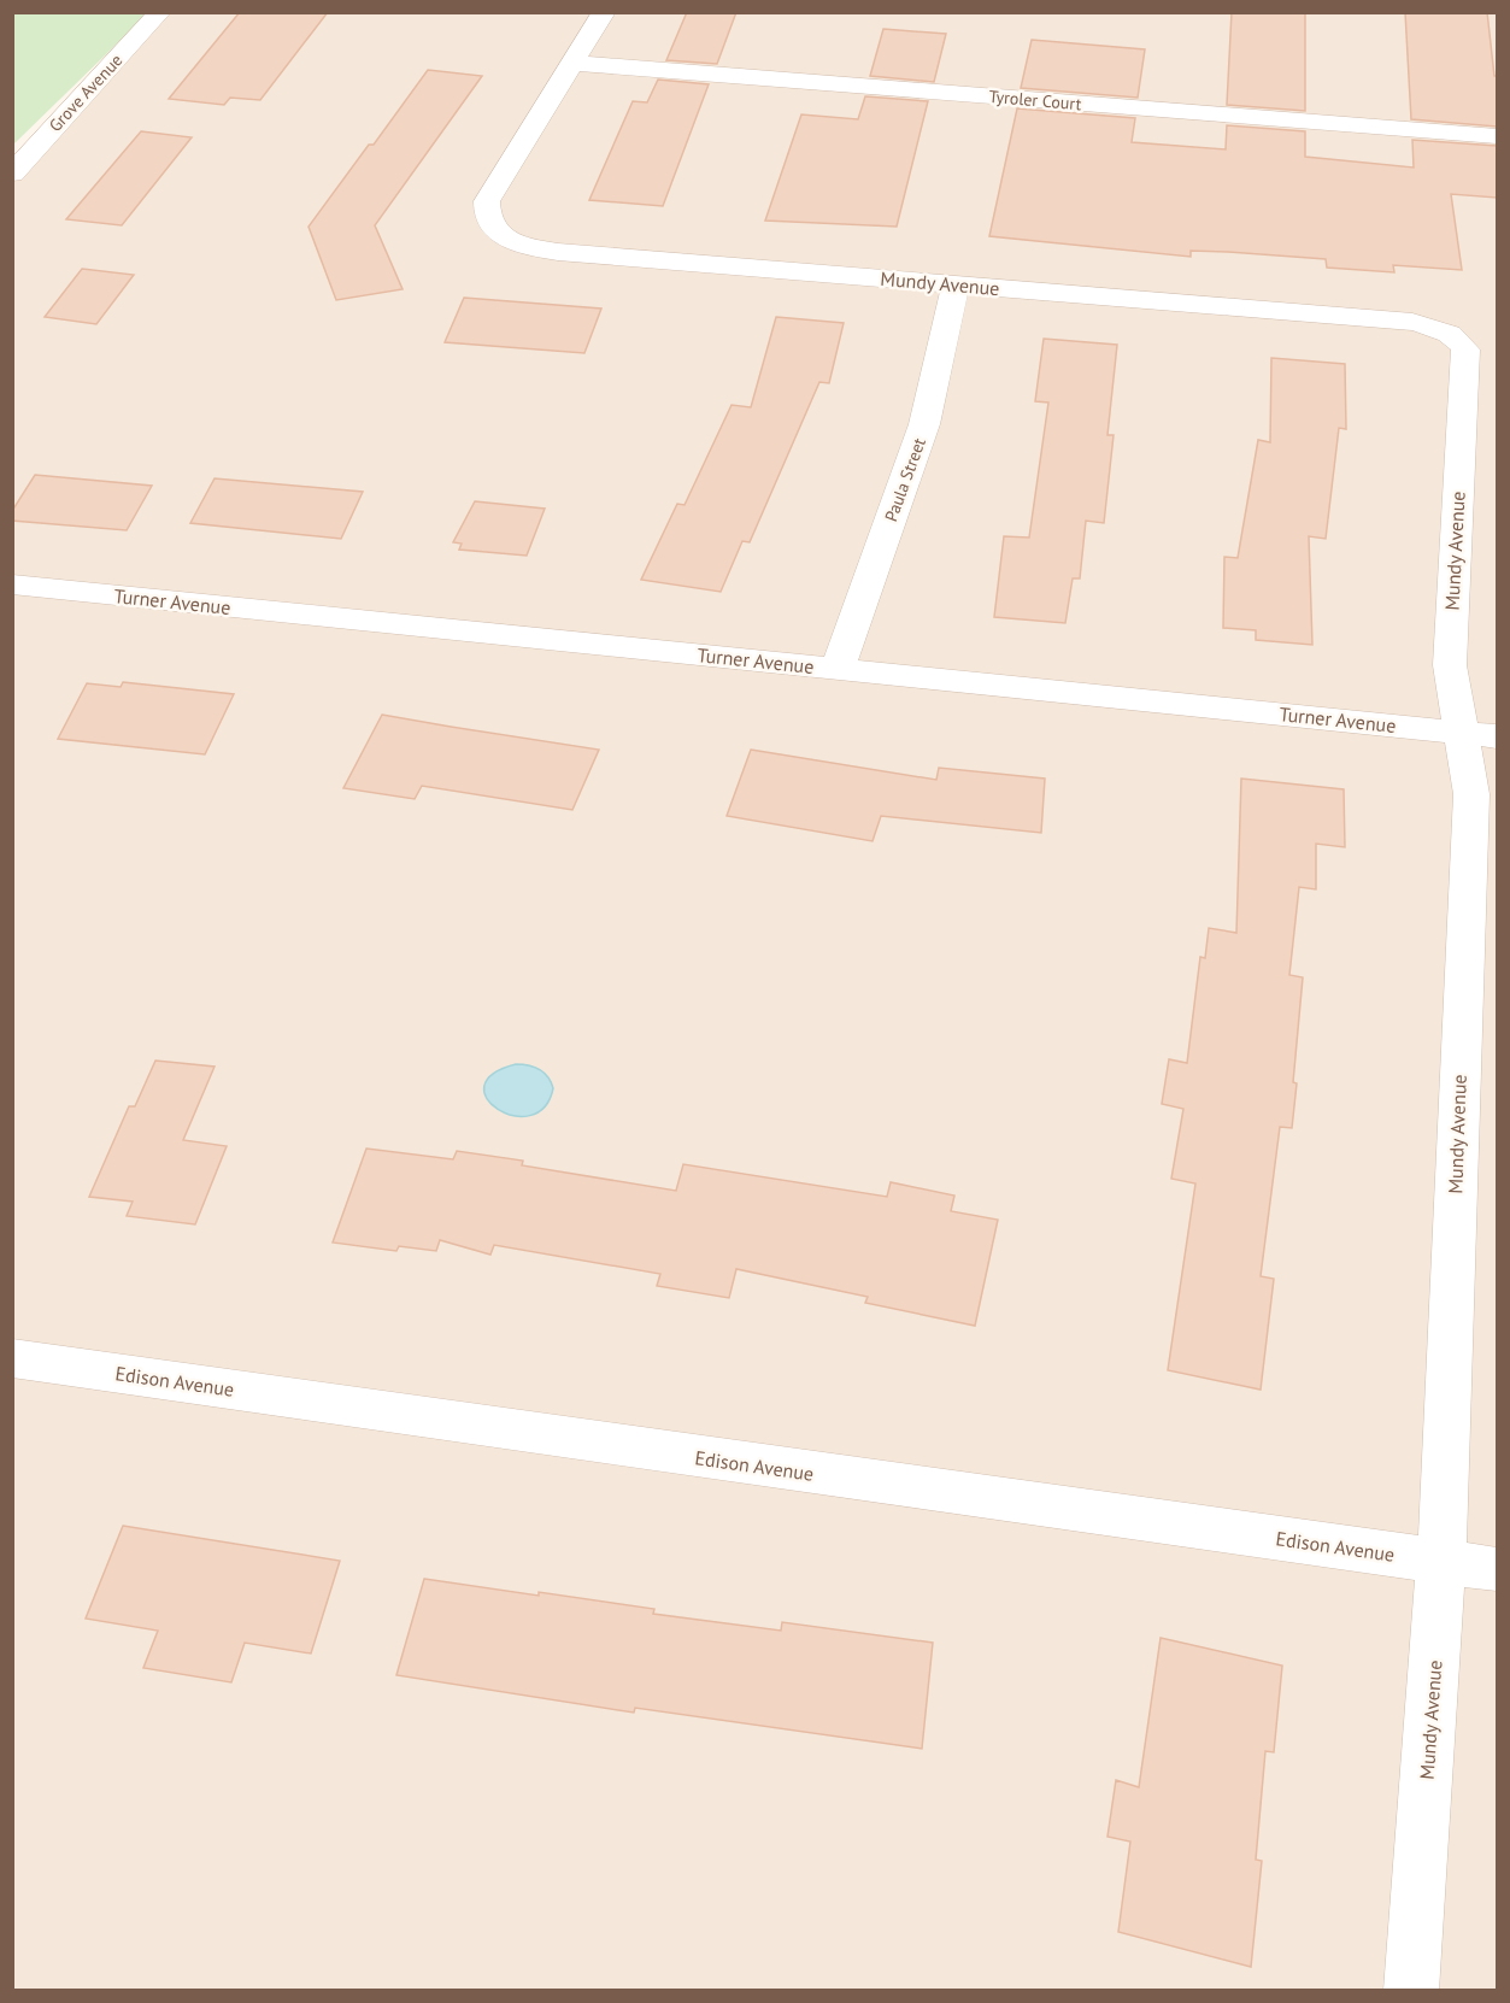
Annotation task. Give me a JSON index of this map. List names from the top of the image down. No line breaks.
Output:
{"streets":{"street":["Grove Avenue","Tyroler Court","Mundy Avenue","Paula Street","Turner Avenue","Edison Avenue"]},"crossings":[["Tyroler Court","Mundy Avenue"],["Mundy Avenue","Paula Street"],["Mundy Avenue","Turner Avenue"],["Mundy Avenue","Edison Avenue"],["Paula Street","Turner Avenue"]]}
